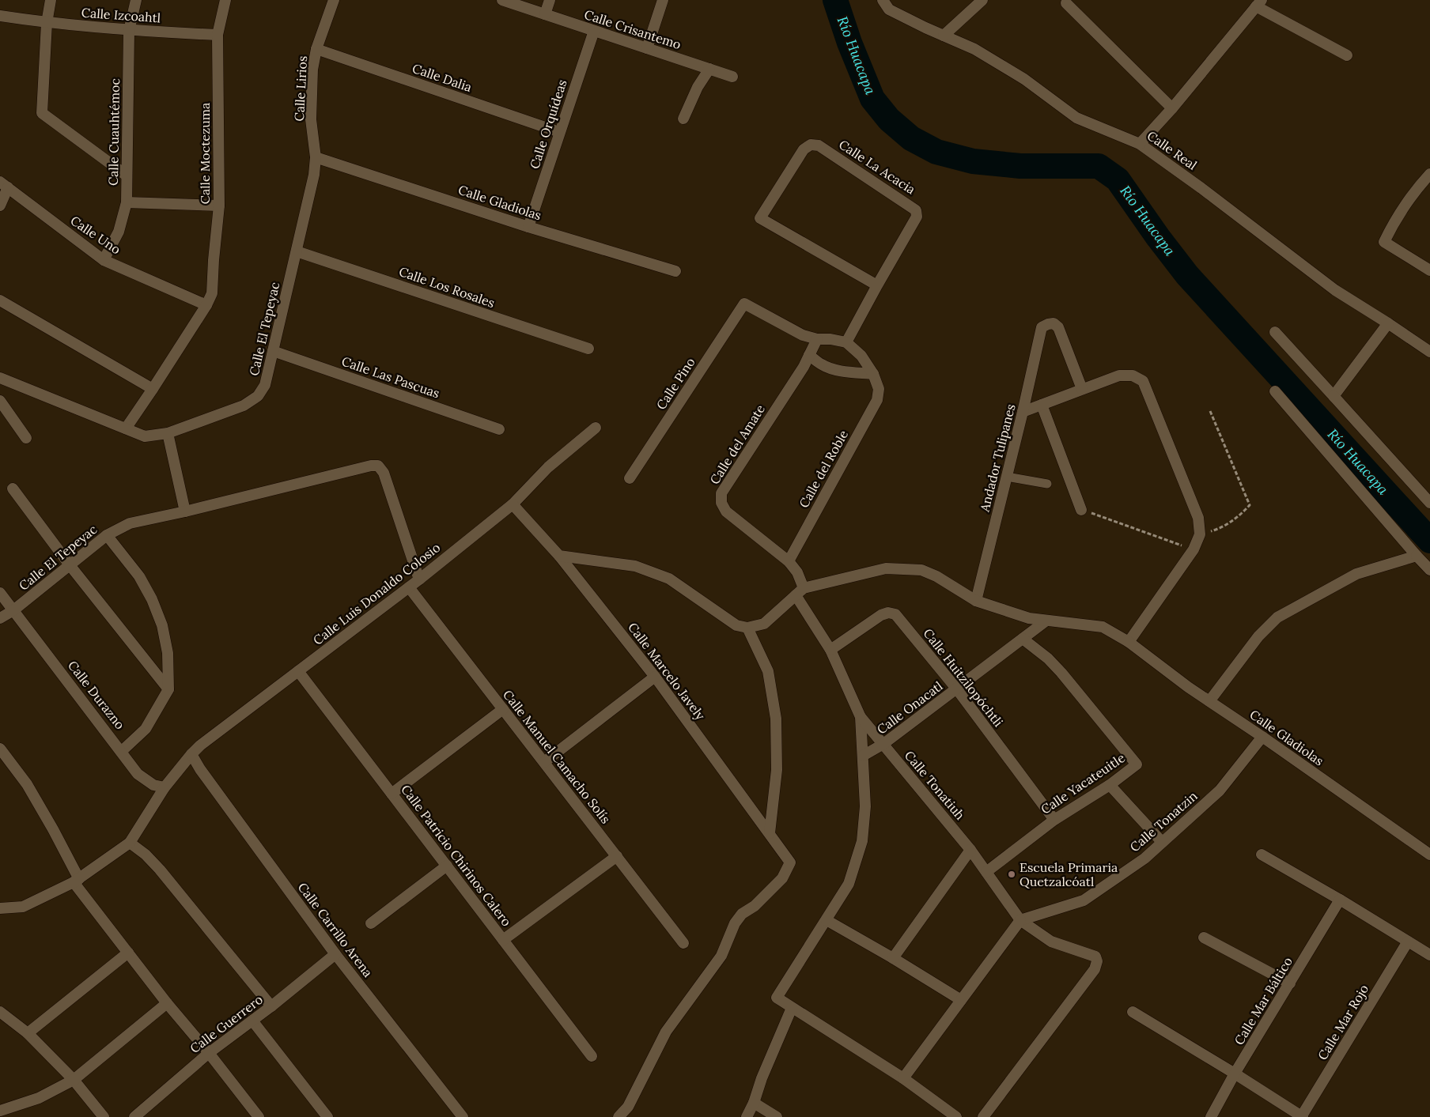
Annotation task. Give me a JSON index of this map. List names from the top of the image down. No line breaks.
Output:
{"streets":{"street":["Calle Izcoahtl","Calle Crisantemo","Calle Dalia","Calle Lirios","Calle Orquídeas","Calle Cuauhtémoc","Calle Real","Calle Moctezuma","Calle La Acacia","Calle Gladiolas","Calle Uno","Calle Los Rosales","Calle El Tepeyac","Calle Las Pascuas","Calle Pino","Calle del Amate","Andador Tulipanes","Calle del Roble","Calle Luis Donaldo Colosio","Calle Marcelo Javely","Calle Huitzilopóchtli","Calle Durazno","Calle Onacatl","Calle Manuel Camacho Solís","Calle Yacateuitle","Calle Tonatiuh","Calle Tonatzin","Calle Patricio Chirinos Calero","Calle Carrillo Arena","Calle Mar Báltico","Calle Mar Rojo","Calle Guerrero"]},"crossings":[["Calle Izcoahtl","Calle Cuauhtémoc"],["Calle Izcoahtl","Calle Moctezuma"],["Calle Crisantemo","Calle Orquídeas"],["Calle Dalia","Calle Lirios"],["Calle Dalia","Calle Orquídeas"],["Calle Lirios","Calle Gladiolas"],["Calle Lirios","Calle El Tepeyac"],["Calle Orquídeas","Calle Gladiolas"],["Calle Cuauhtémoc","Calle Uno"],["Calle Moctezuma","Calle Uno"],["Calle Moctezuma","Calle El Tepeyac"],["Calle Gladiolas","Calle El Tepeyac"],["Calle Gladiolas","Calle del Amate"],["Calle Gladiolas","Andador Tulipanes"],["Calle Gladiolas","Calle Onacatl"],["Calle Gladiolas","Calle Tonatzin"],["Calle Los Rosales","Calle El Tepeyac"],["Calle El Tepeyac","Calle Las Pascuas"],["Calle El Tepeyac","Calle Luis Donaldo Colosio"],["Calle El Tepeyac","Calle Durazno"],["Calle Pino","Calle del Amate"],["Calle del Amate","Calle del Roble"],["Calle Luis Donaldo Colosio","Calle Marcelo Javely"],["Calle Luis Donaldo Colosio","Calle Durazno"],["Calle Luis Donaldo Colosio","Calle Manuel Camacho Solís"],["Calle Luis Donaldo Colosio","Calle Patricio Chirinos Calero"],["Calle Luis Donaldo Colosio","Calle Carrillo Arena"],["Calle Huitzilopóchtli","Calle Onacatl"],["Calle Huitzilopóchtli","Calle Yacateuitle"],["Calle Onacatl","Calle Yacateuitle"],["Calle Onacatl","Calle Tonatiuh"],["Calle Yacateuitle","Calle Tonatiuh"],["Calle Tonatiuh","Calle Tonatzin"],["Calle Carrillo Arena","Calle Guerrero"]],"water":["Río Huacapa"],"places":["Escuela Primaria Quetzalcóatl"]}
